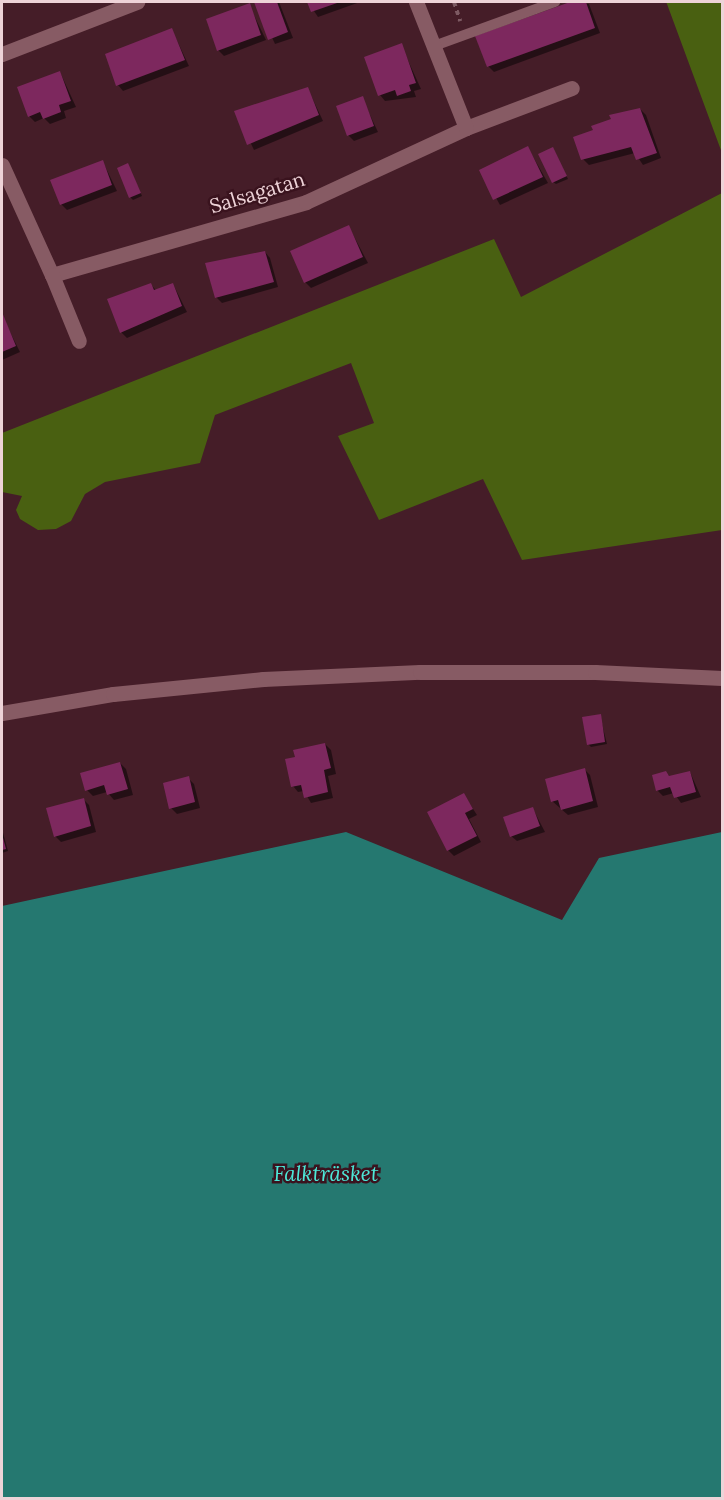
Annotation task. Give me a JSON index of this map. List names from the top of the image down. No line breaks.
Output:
{"streets":{"street":["Salsagatan"]},"water":["Falkträsket"]}
